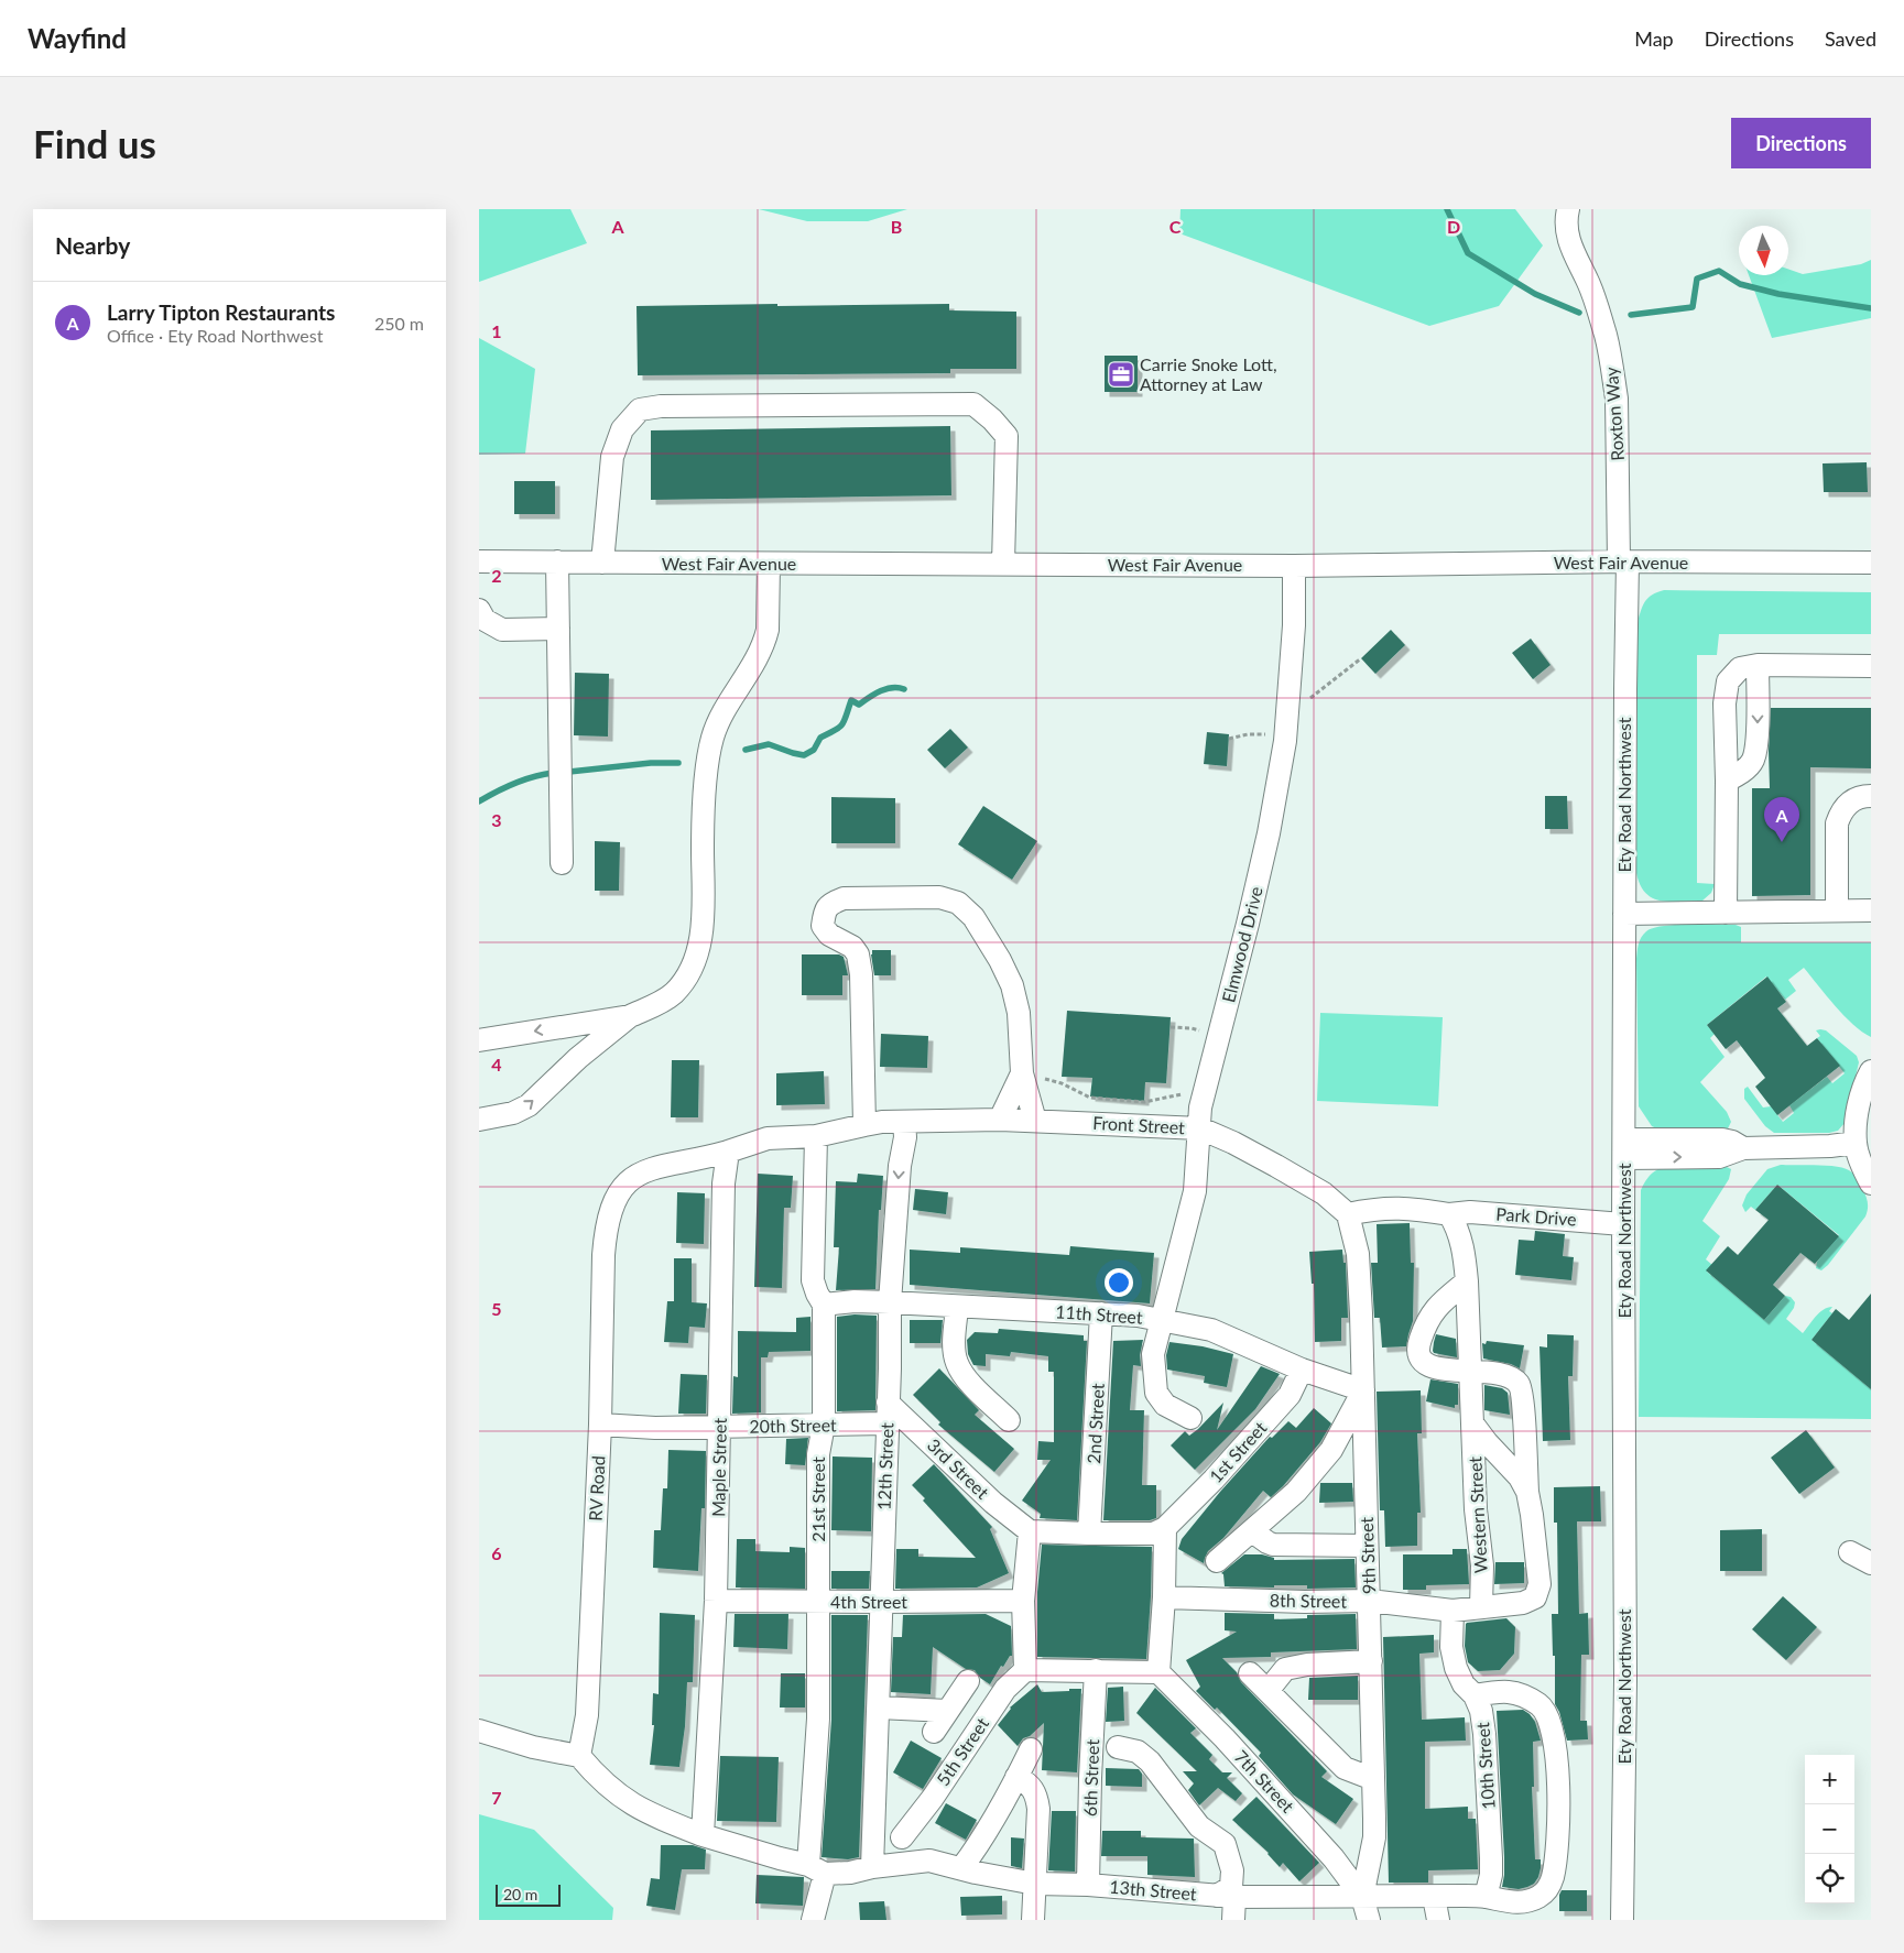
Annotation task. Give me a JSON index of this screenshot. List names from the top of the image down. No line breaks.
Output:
{"streets":{"street":["Roxton Way","West Fair Avenue","Ety Road Northwest","Elmwood Drive","Front Street","Park Drive","11th Street","2nd Street","20th Street","1st Street","12th Street","Maple Street","3rd Street","RV Road","21st Street","Western Street","9th Street","8th Street","4th Street","5th Street","10th Street","6th Street","7th Street","13th Street"]},"crossings":[["Roxton Way","West Fair Avenue"],["Roxton Way","Ety Road Northwest"],["West Fair Avenue","Ety Road Northwest"],["West Fair Avenue","Elmwood Drive"],["Ety Road Northwest","Park Drive"],["Elmwood Drive","Front Street"],["Elmwood Drive","11th Street"],["Front Street","12th Street"],["Front Street","9th Street"],["Park Drive","Western Street"],["11th Street","2nd Street"],["11th Street","1st Street"],["11th Street","12th Street"],["11th Street","21st Street"],["11th Street","9th Street"],["20th Street","12th Street"],["20th Street","Maple Street"],["20th Street","3rd Street"],["20th Street","RV Road"],["20th Street","21st Street"],["12th Street","3rd Street"],["12th Street","4th Street"],["12th Street","13th Street"],["Maple Street","RV Road"],["Maple Street","4th Street"],["21st Street","4th Street"],["21st Street","13th Street"],["Western Street","8th Street"],["Western Street","10th Street"],["9th Street","8th Street"],["9th Street","7th Street"],["9th Street","13th Street"],["8th Street","10th Street"],["10th Street","13th Street"],["6th Street","13th Street"],["7th Street","13th Street"]],"places":{"office":["Carrie Snoke Lott, Attorney at Law"]},"scale_bar":"20 m","north":"bottom","page":{"header":"Wayfind","nav":["Map","Directions","Saved"],"buttons":"Directions","title":"Find us","heading":"Nearby","list":[{"mark":"A","name":"Larry Tipton Restaurants","note":"Office · Ety Road Northwest","value":"250 m"}],"pins":"A","map_buttons":["+","−"],"scale":"20 m"},"grid":{"columns":["A","B","C","D"],"rows":["1","2","3","4","5","6","7"]}}
